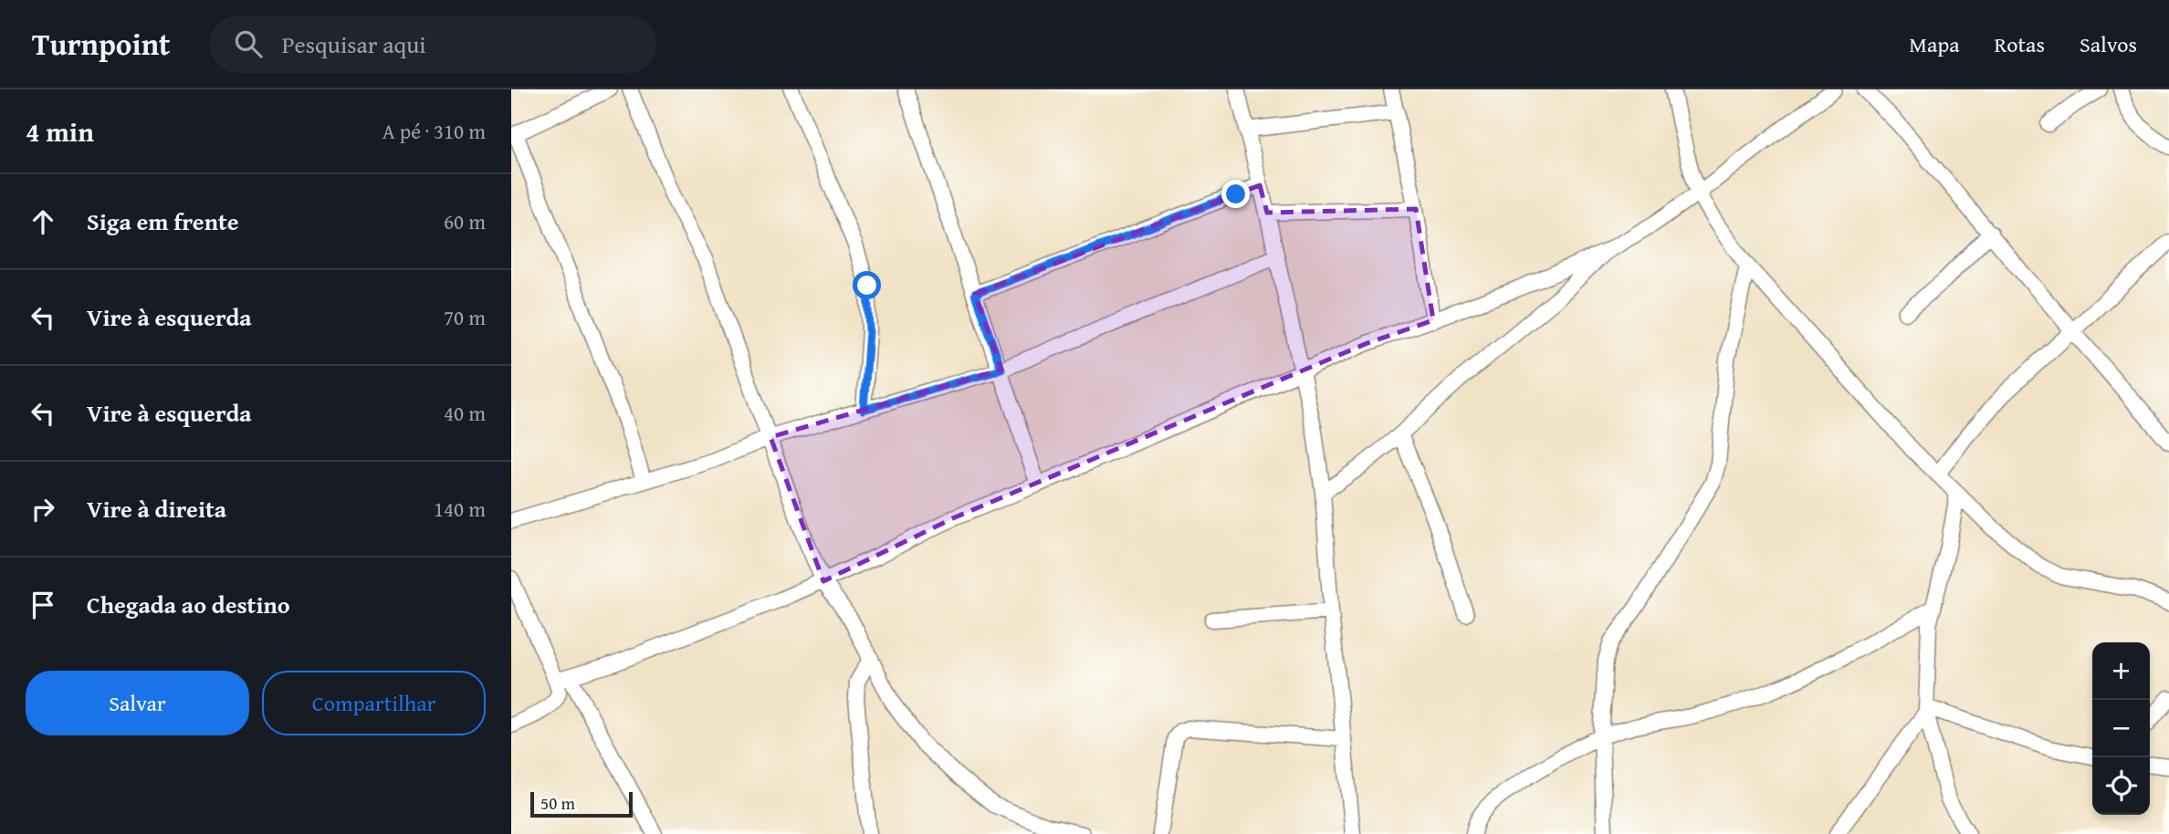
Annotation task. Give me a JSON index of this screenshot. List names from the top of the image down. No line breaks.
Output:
{"scale_bar":"50 m","page":{"header":"Turnpoint","search":"Pesquisar aqui","nav":["Mapa","Rotas","Salvos"],"heading":["4 min","A pé · 310 m"],"list":[["Siga em frente","60 m"],["Vire à esquerda","70 m"],["Vire à esquerda","40 m"],["Vire à direita","140 m"],"Chegada ao destino"],"map_buttons":["+","−"],"buttons":["Salvar","Compartilhar"],"scale":"50 m"}}
